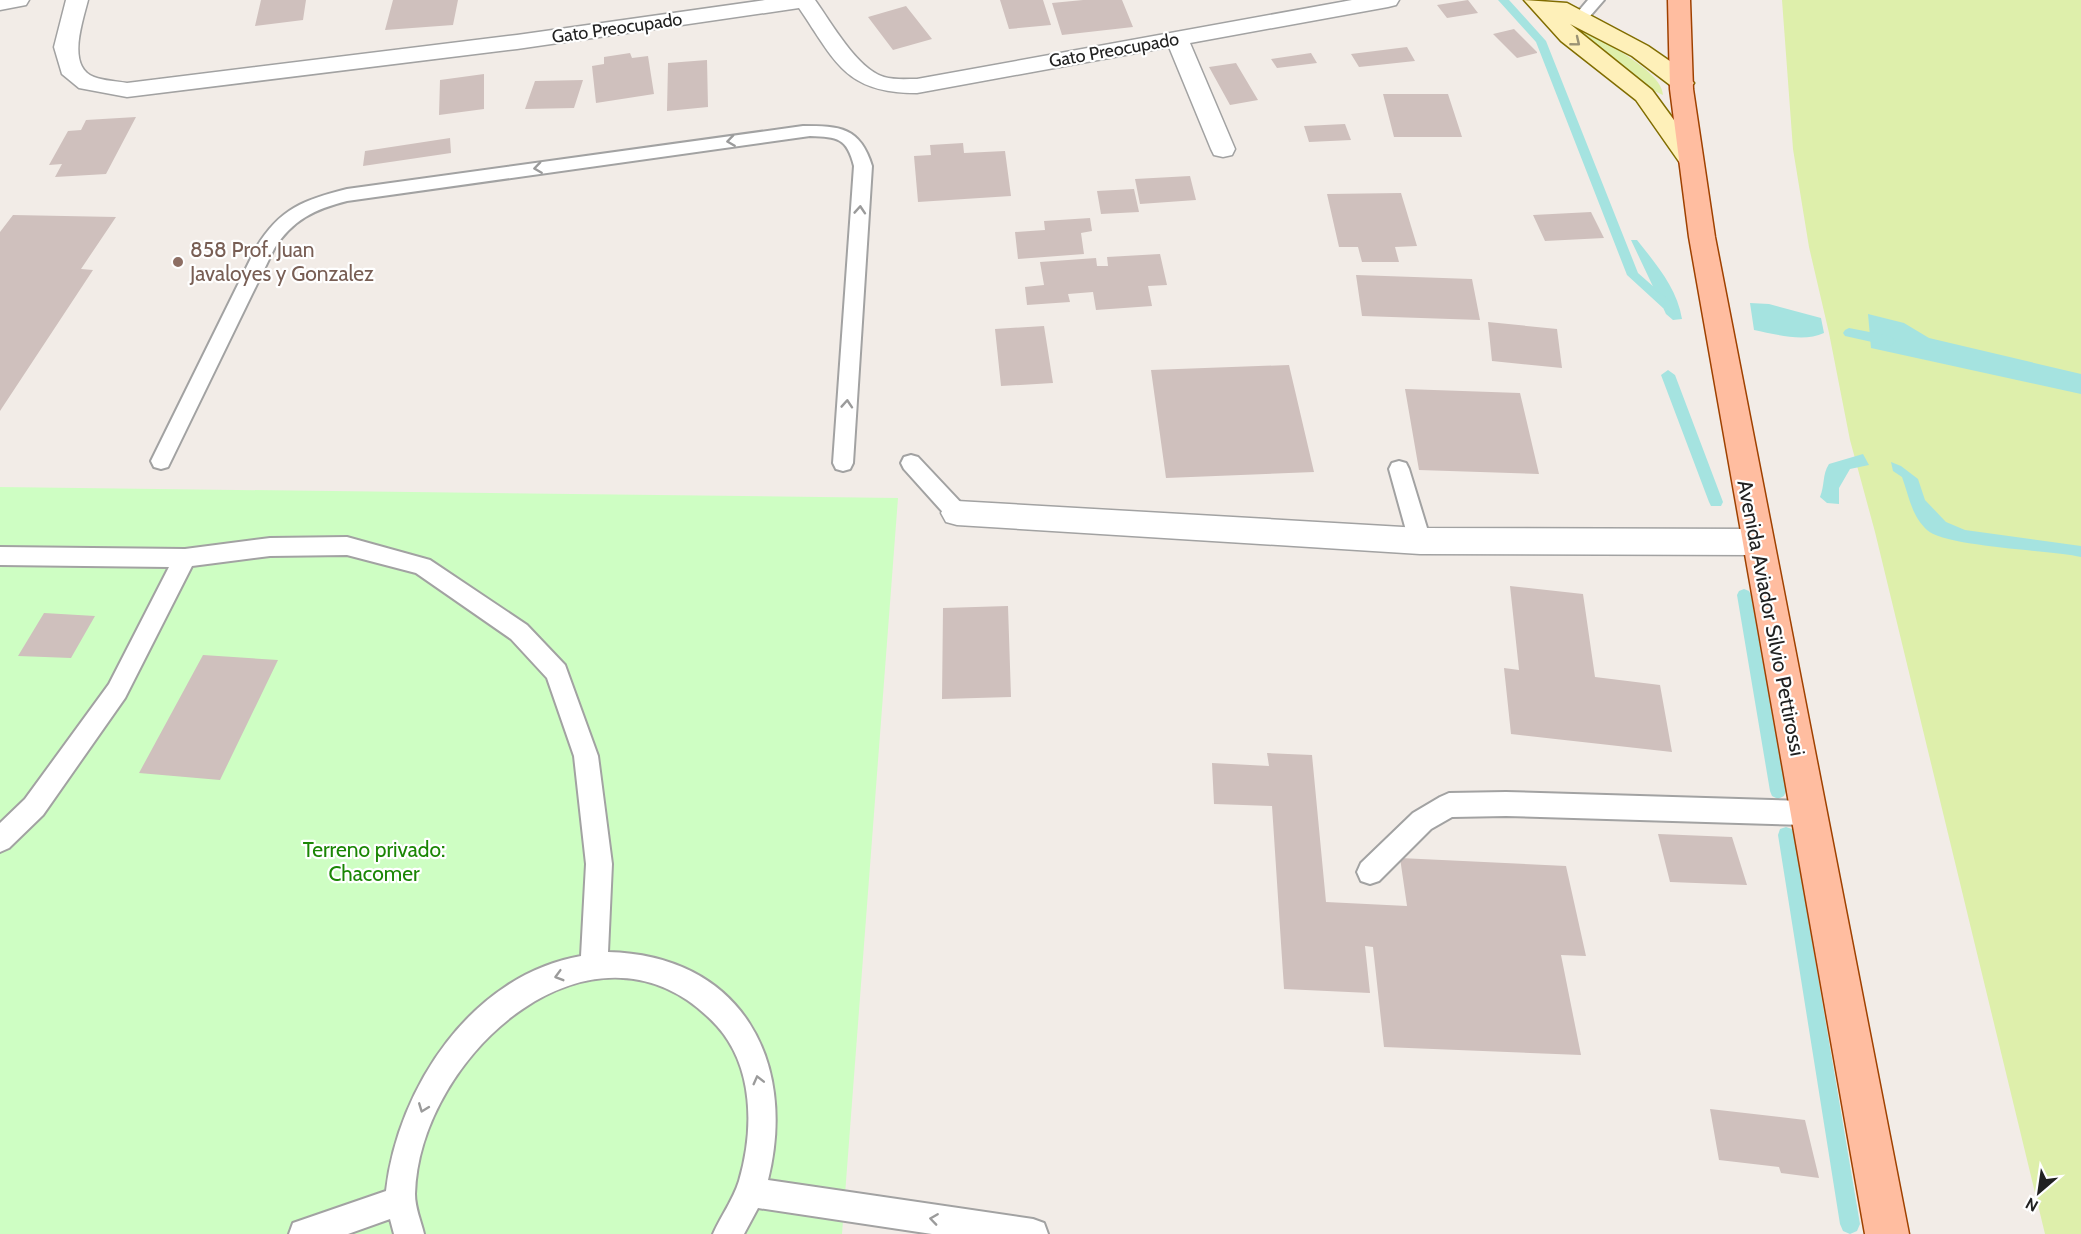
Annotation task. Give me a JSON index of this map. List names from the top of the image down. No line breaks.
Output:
{"streets":{"main road":["Avenida Aviador Silvio Pettirossi"],"street":["Gato Preocupado"]},"parks":["Terreno privado: Chacomer"],"places":["858 Prof. Juan Javaloyes y Gonzalez"],"north":"bottom left"}
